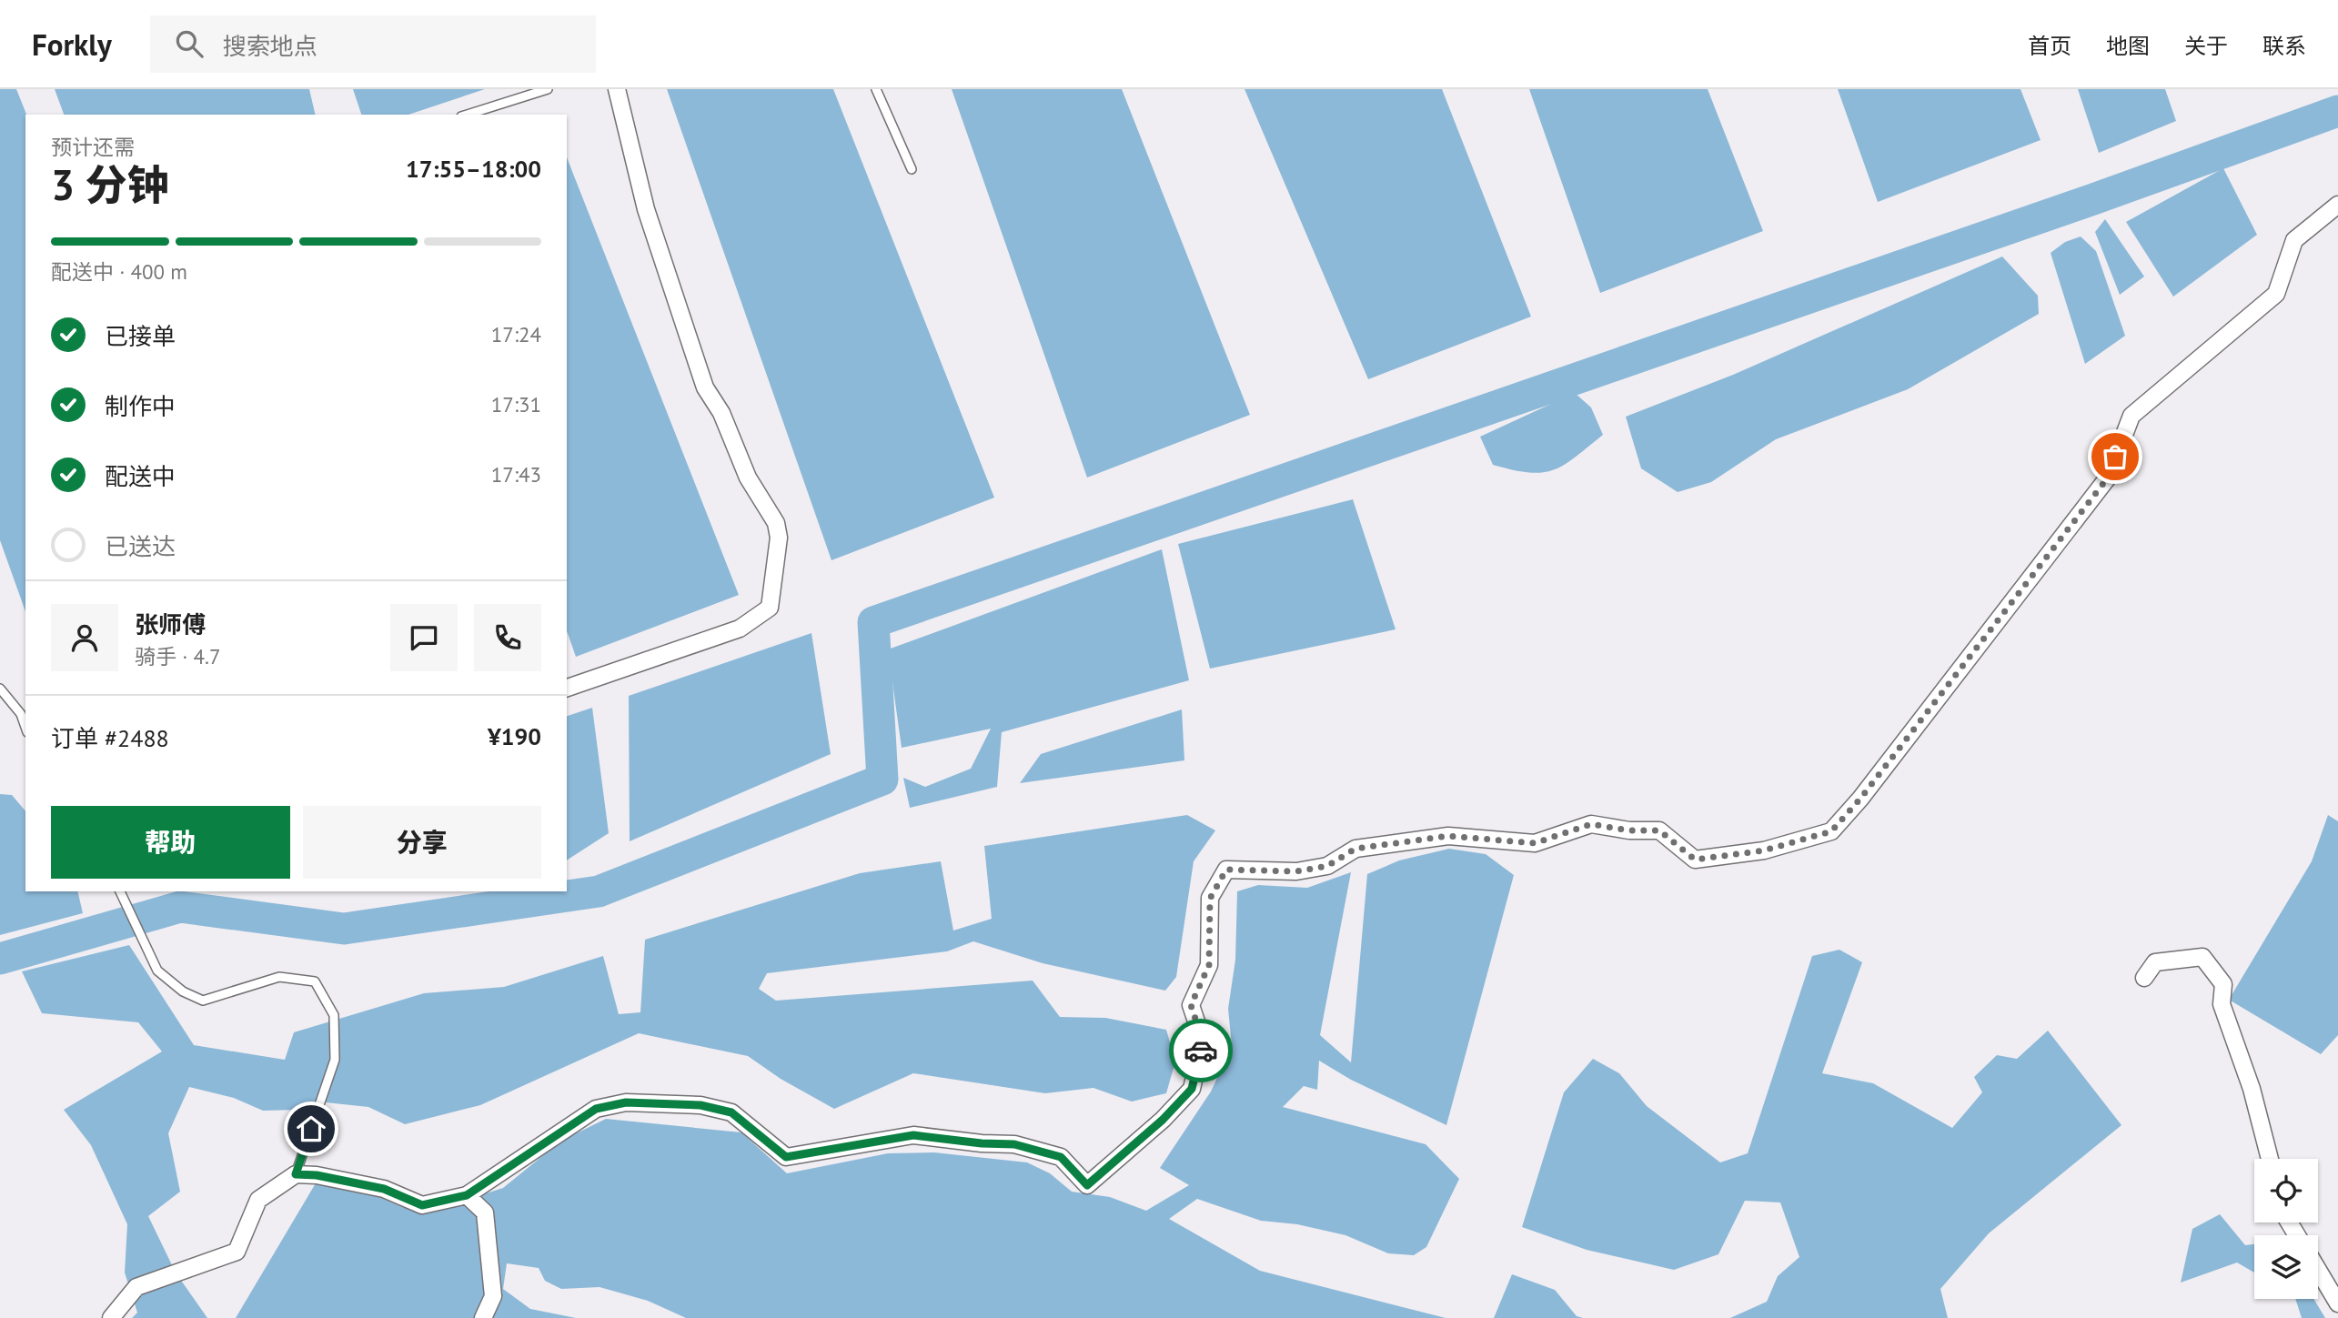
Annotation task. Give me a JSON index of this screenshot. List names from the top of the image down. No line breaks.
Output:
{"page":{"header":"Forkly","search":"搜索地点","nav":["首页","地图","关于","联系"],"heading":["3 分钟","预计还需","17:55–18:00"],"panel":["张师傅","骑手 · 4.7","订单 #2488","¥190"],"bar":"配送中 · 400 m","list":[["已接单","17:24"],["制作中","17:31"],["配送中","17:43"],"已送达"],"buttons":["帮助","分享"]}}
